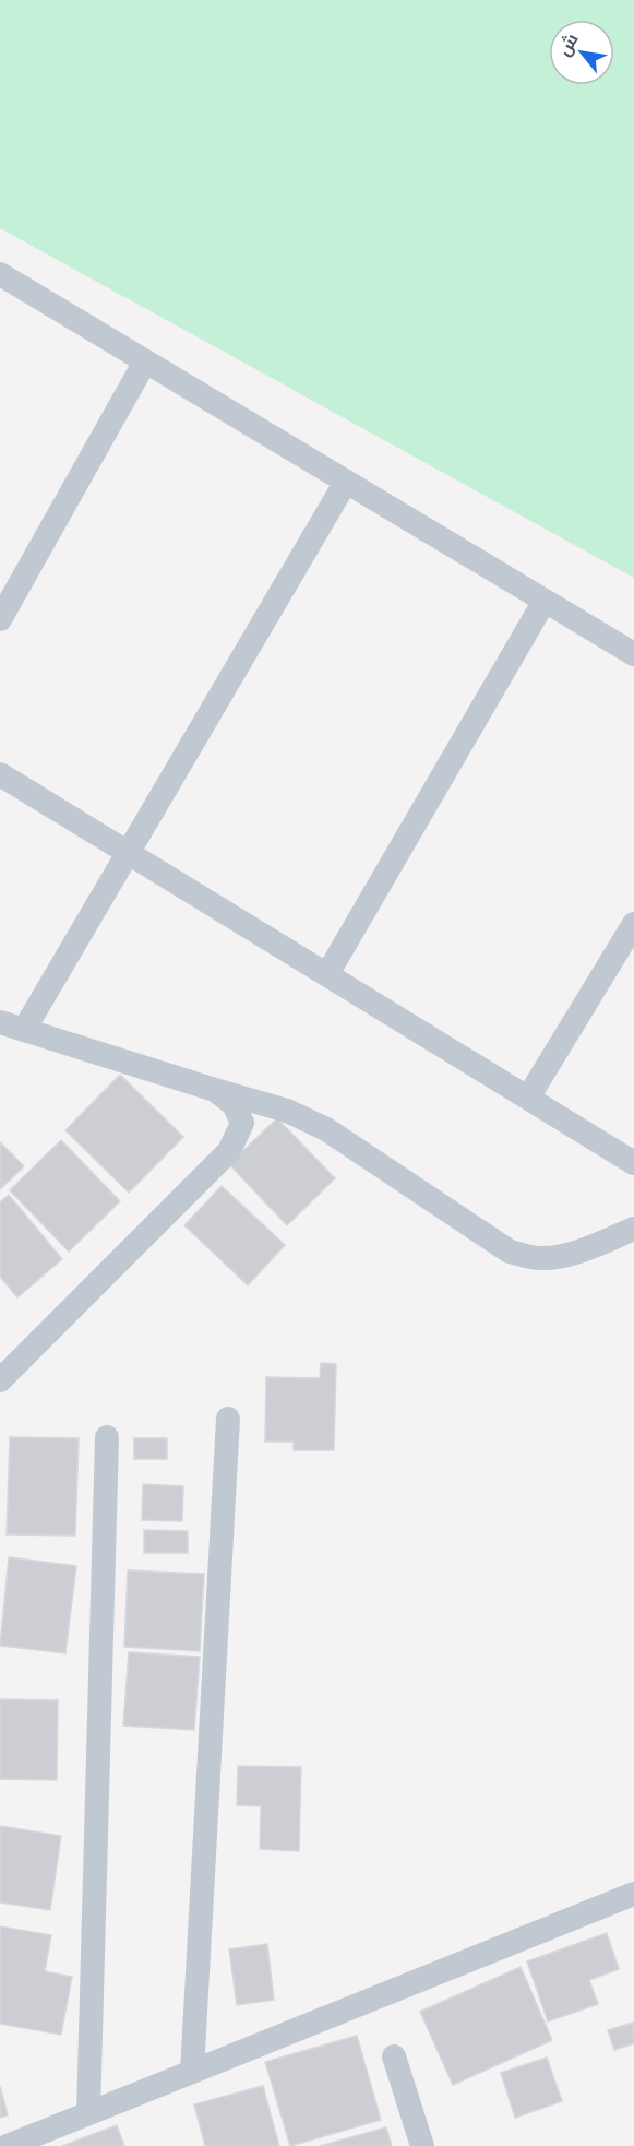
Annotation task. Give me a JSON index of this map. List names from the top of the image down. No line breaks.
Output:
{"north":"top left"}
